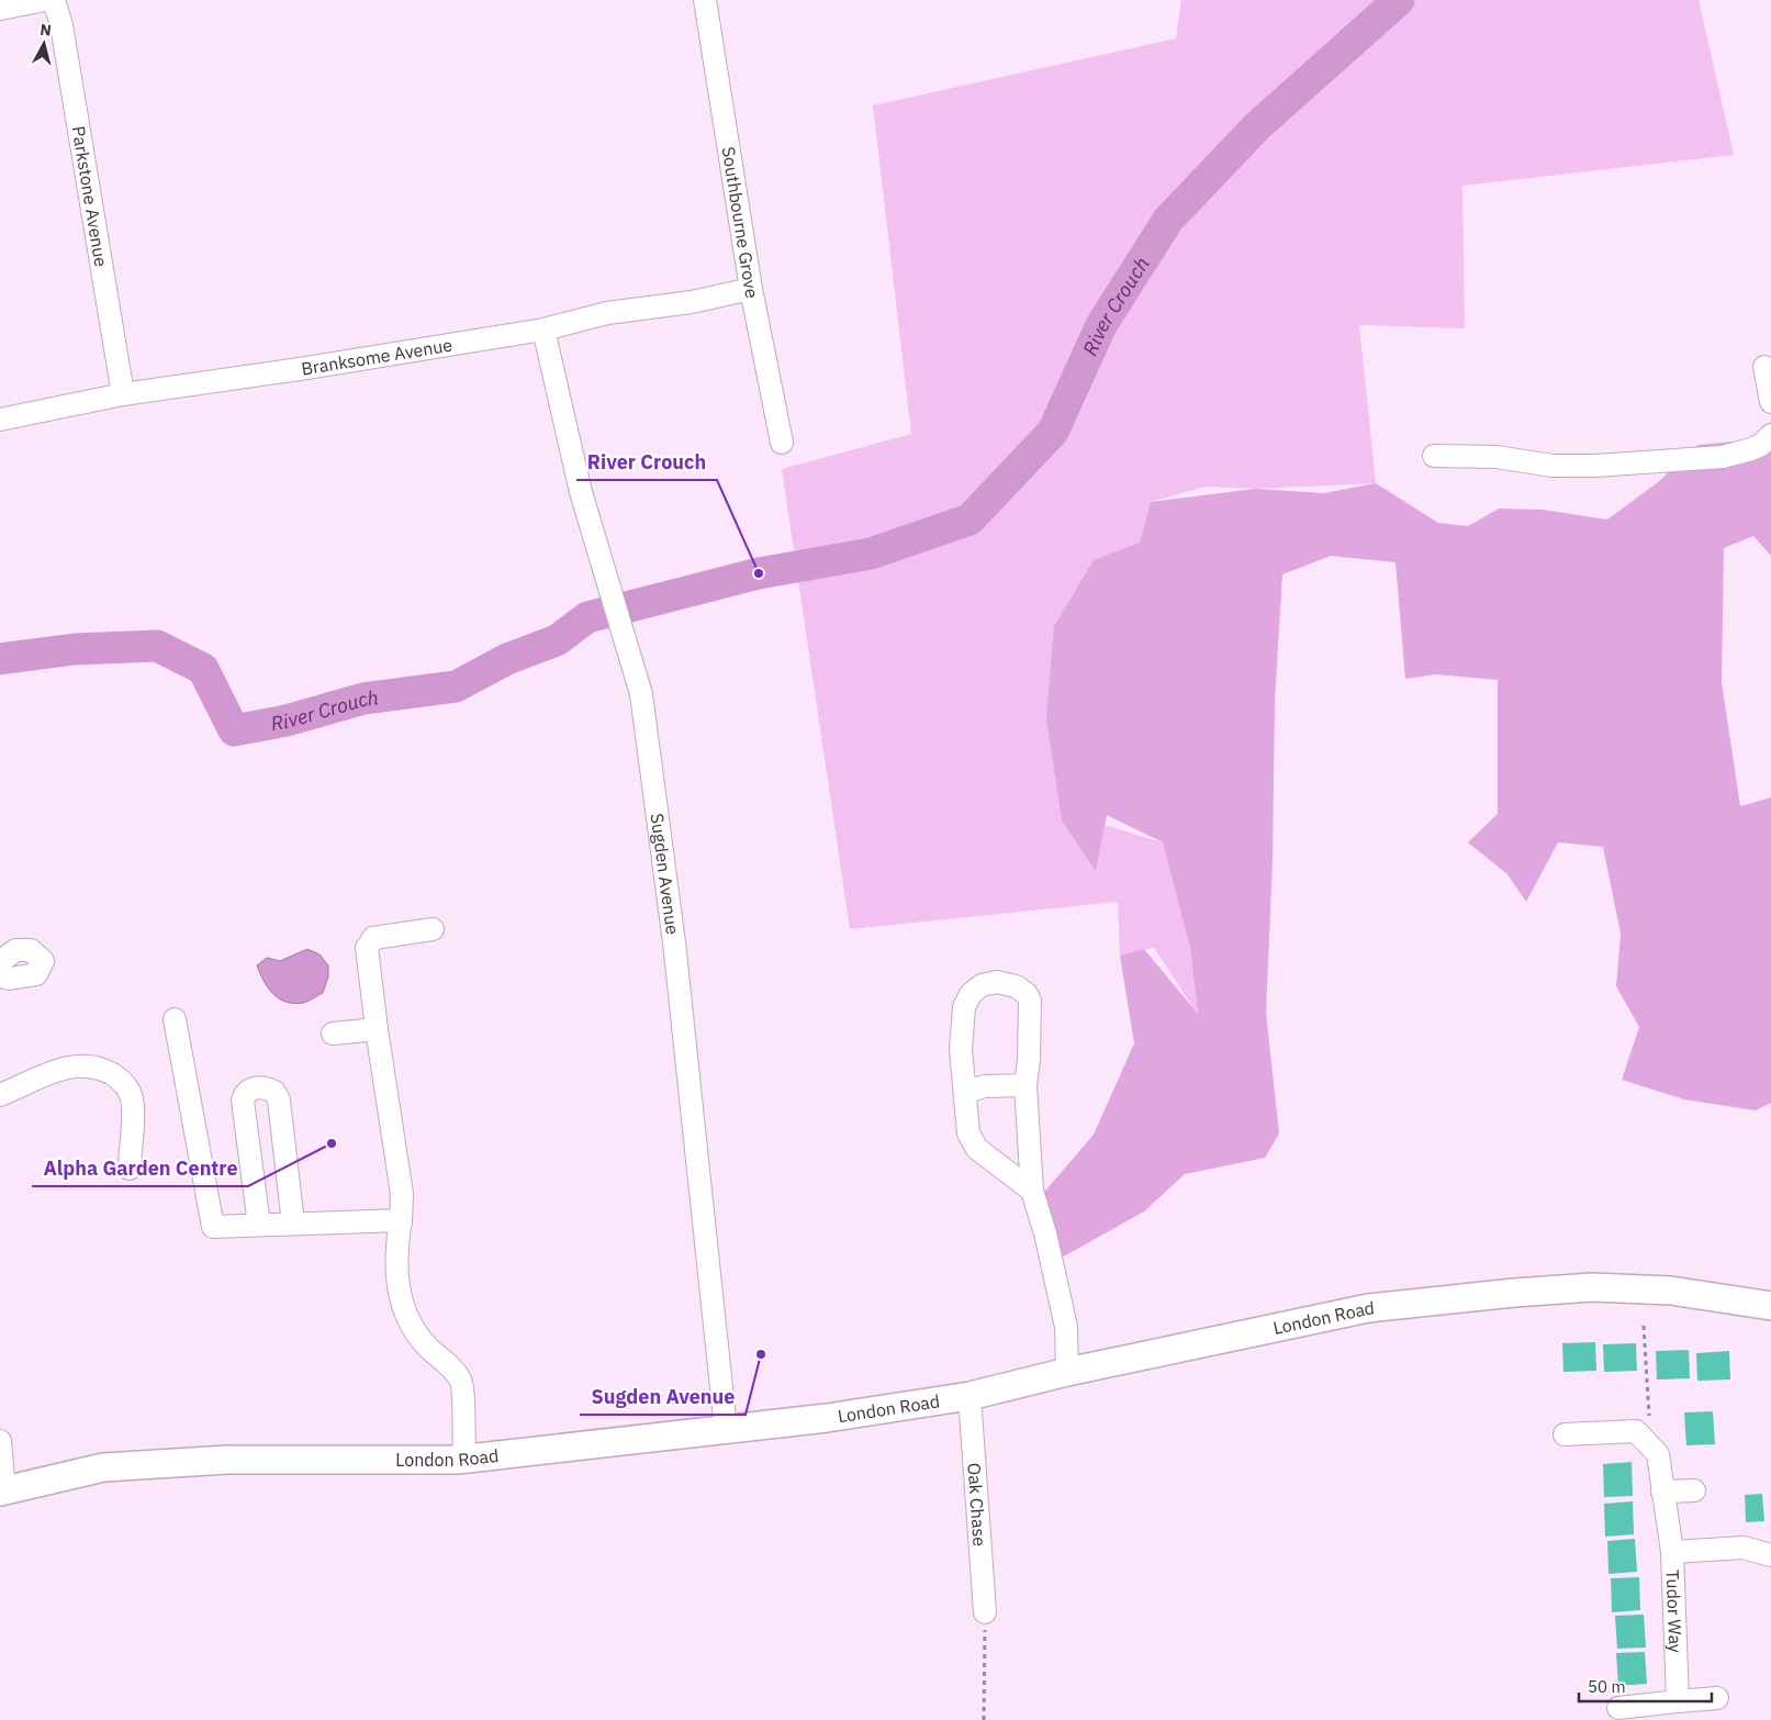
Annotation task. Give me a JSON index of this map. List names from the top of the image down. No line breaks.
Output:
{"streets":{"main road":["London Road"],"street":["Parkstone Avenue","Southbourne Grove","Branksome Avenue","Sugden Avenue","Oak Chase","Tudor Way"]},"crossings":[["Parkstone Avenue","Branksome Avenue"],["Southbourne Grove","Branksome Avenue"],["Branksome Avenue","Sugden Avenue"],["Sugden Avenue","London Road"],["London Road","Oak Chase"]],"water":["River Crouch"],"places":["River Crouch","Alpha Garden Centre","Sugden Avenue"],"scale_bar":"50 m","north":"top"}
